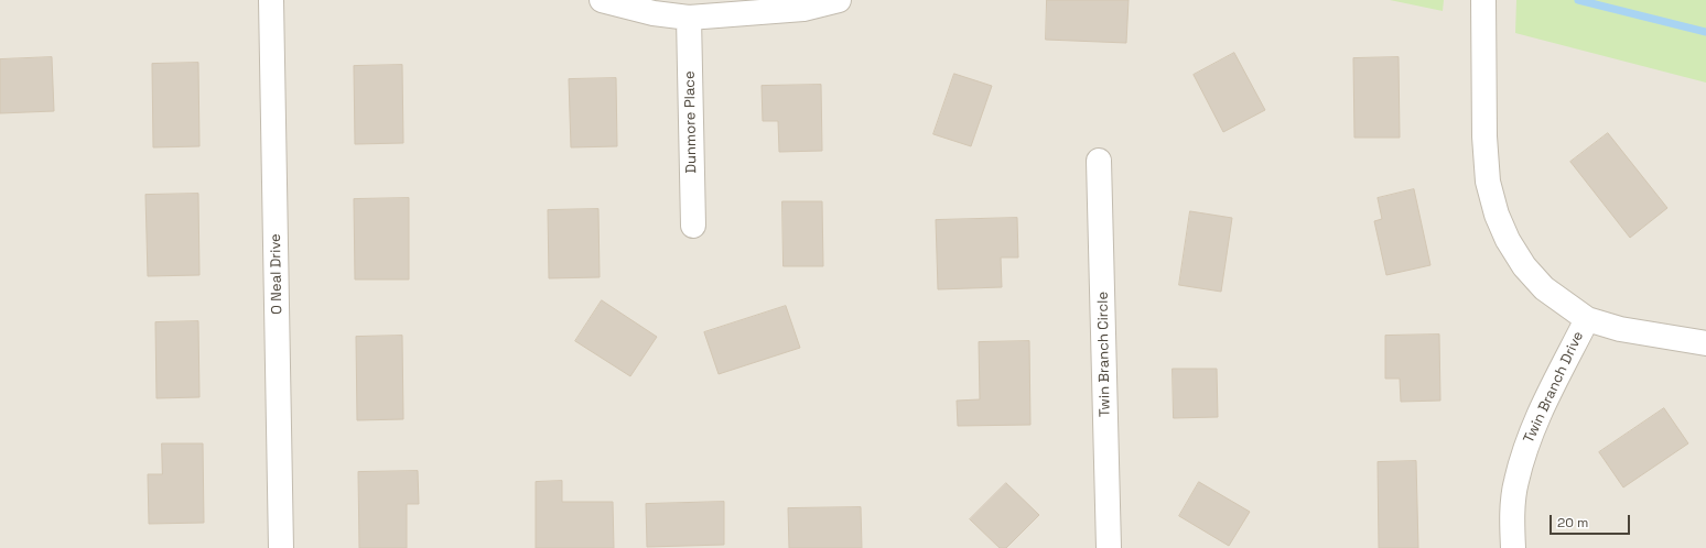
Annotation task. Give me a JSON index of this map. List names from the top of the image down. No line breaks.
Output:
{"streets":{"street":["Dunmore Place","O Neal Drive","Twin Branch Circle","Twin Branch Drive"]},"scale_bar":"20 m"}
